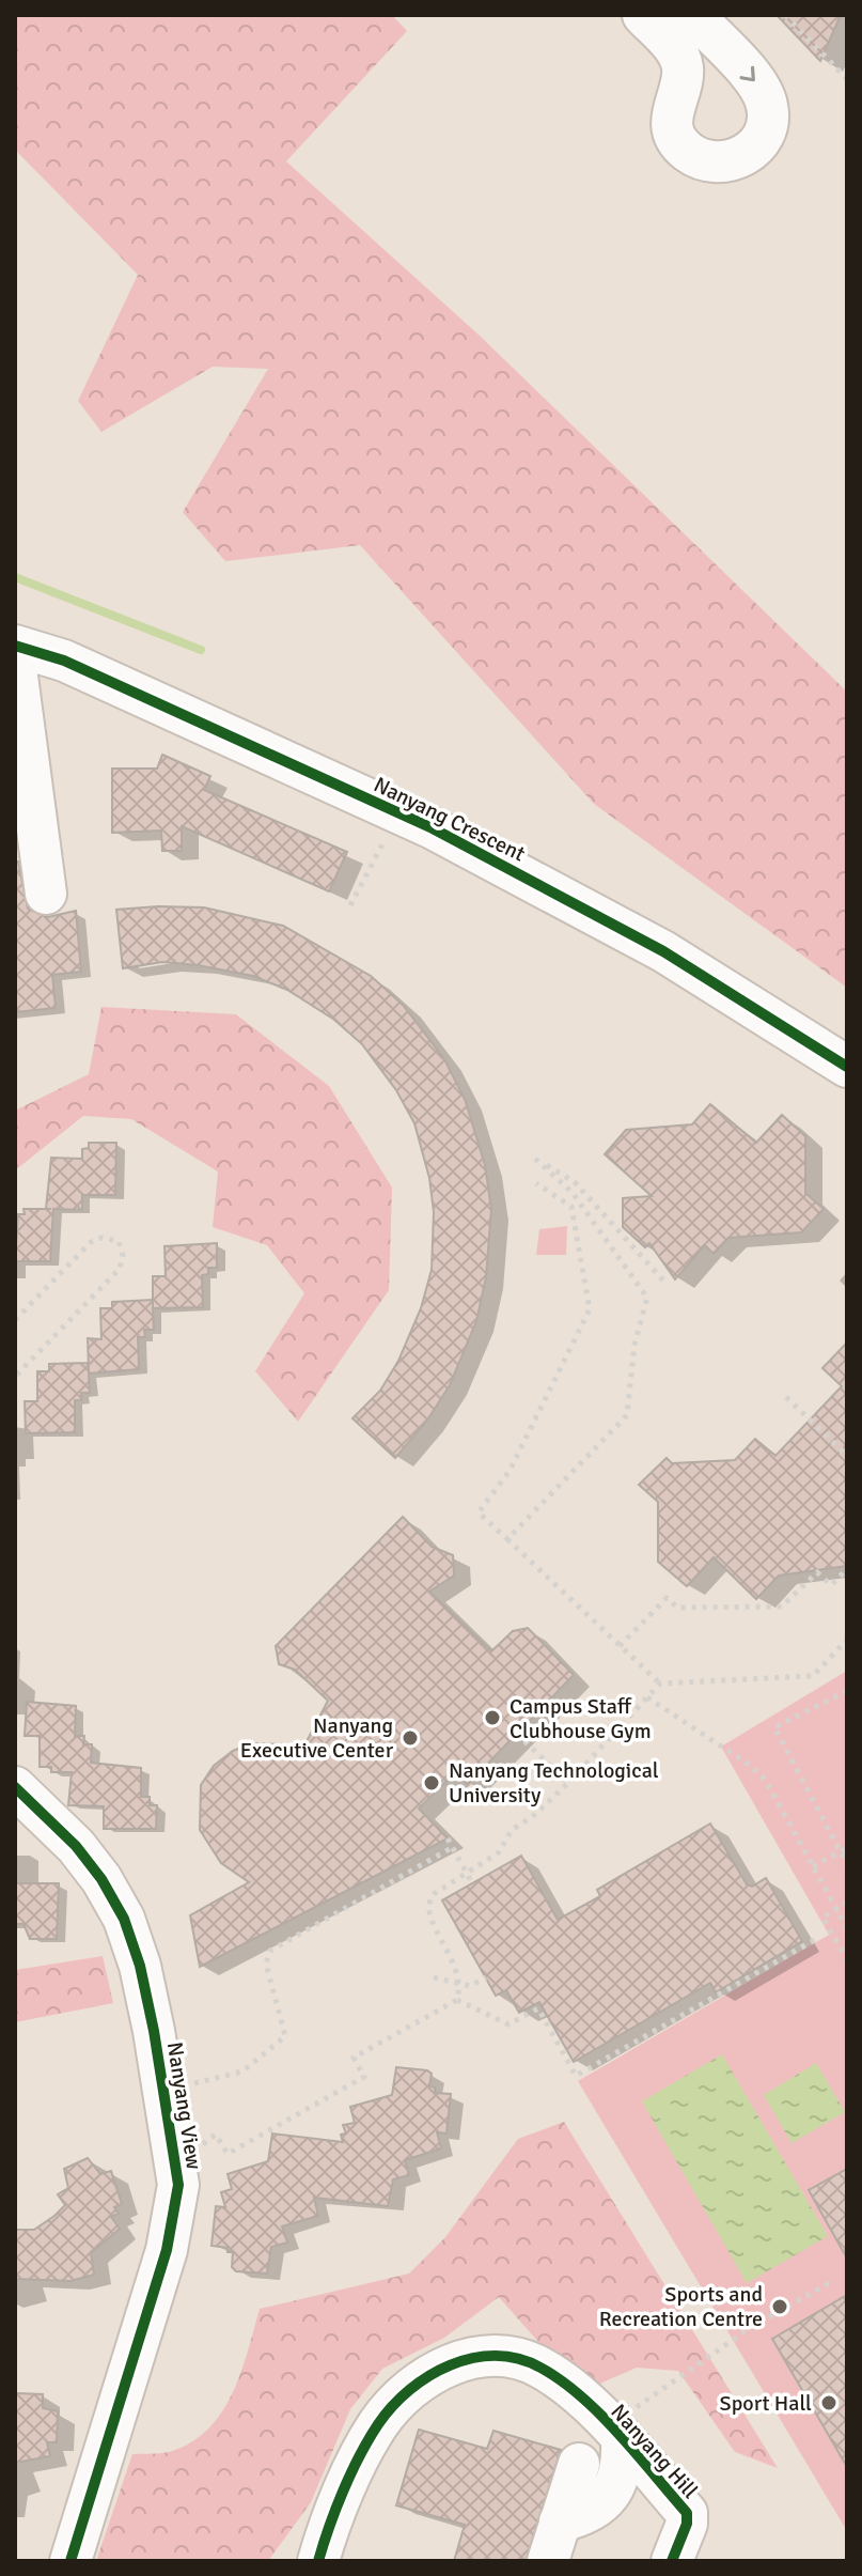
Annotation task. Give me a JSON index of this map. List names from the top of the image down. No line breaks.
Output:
{"streets":{"street":["Nanyang Crescent","Nanyang View","Nanyang Hill"]},"places":["Campus Staff Clubhouse Gym","Nanyang Executive Center","Nanyang Technological University","Sports and Recreation Centre","Sport Hall"]}
